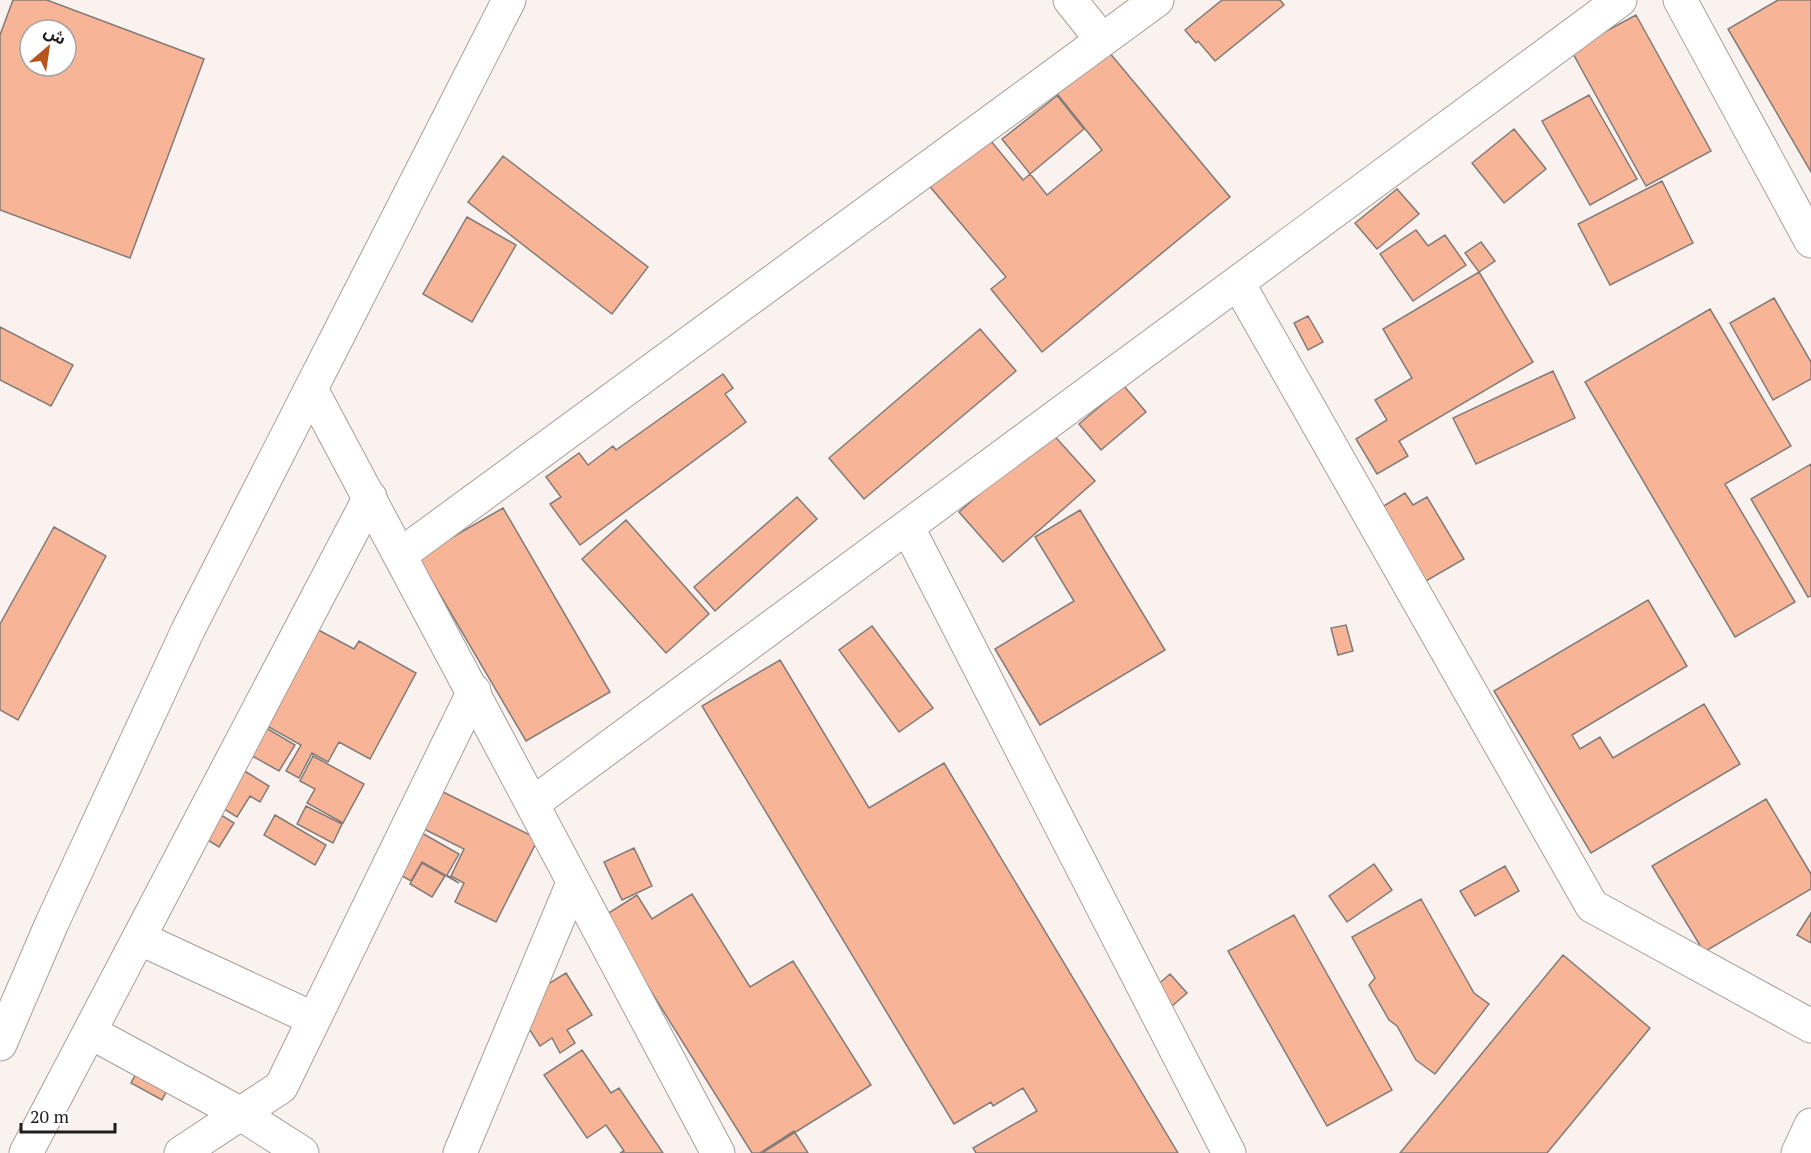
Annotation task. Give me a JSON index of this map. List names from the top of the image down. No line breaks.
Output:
{"scale_bar":"20 m","north":"top right"}
